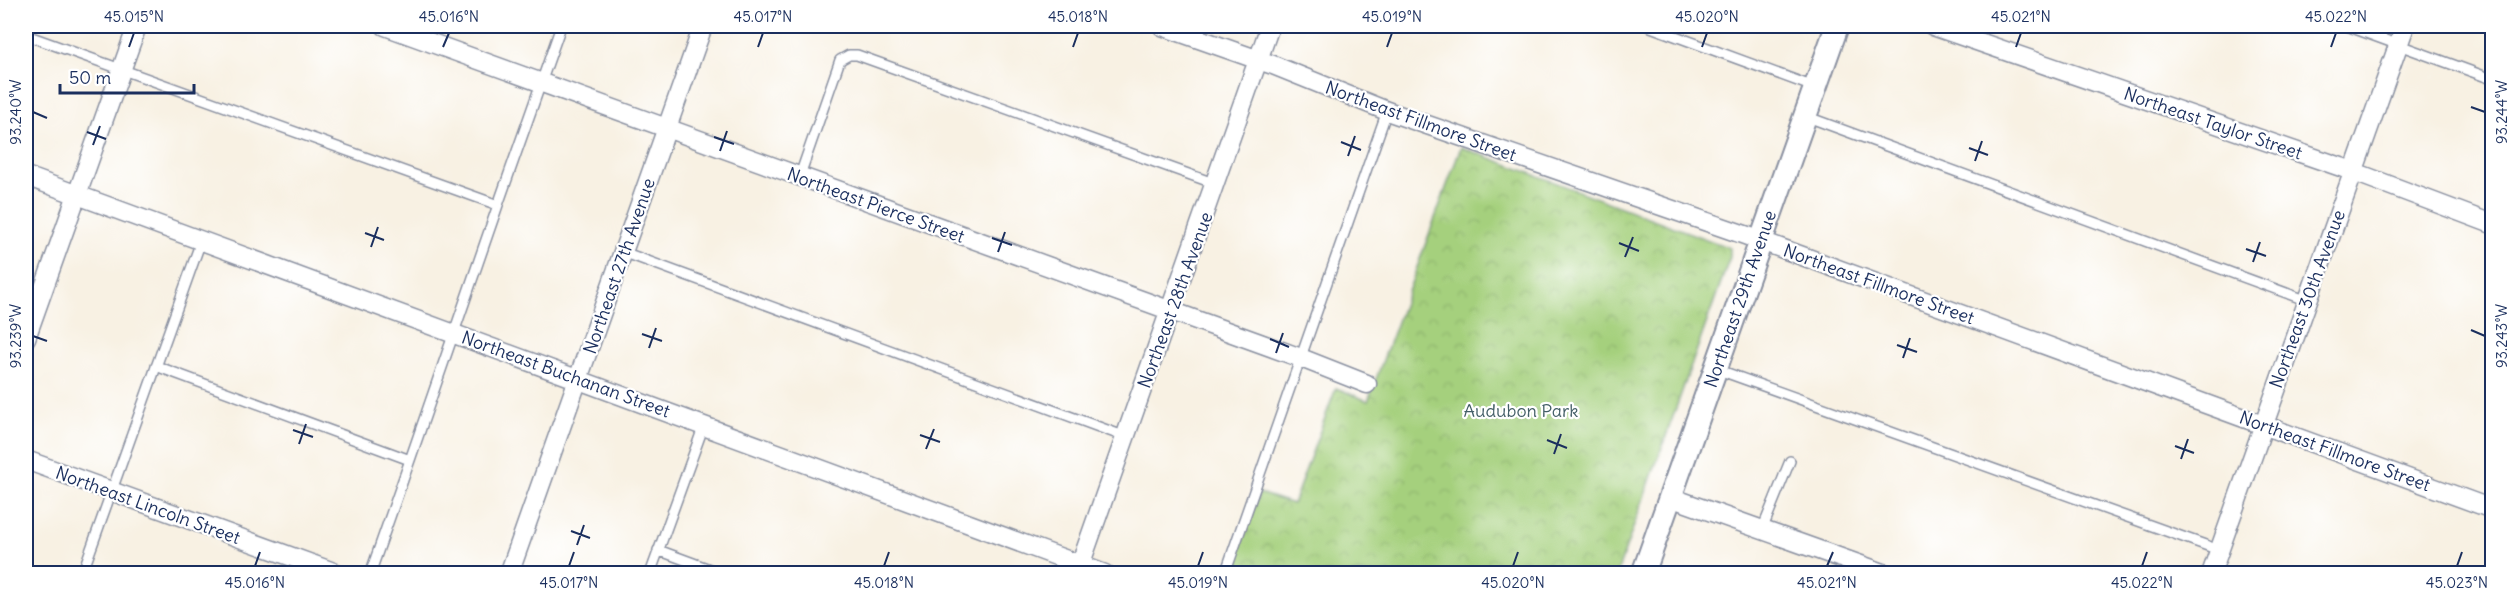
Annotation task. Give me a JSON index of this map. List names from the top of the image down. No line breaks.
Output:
{"streets":{"street":["Northeast Fillmore Street","Northeast Taylor Street","Northeast Pierce Street","Northeast 27th Avenue","Northeast 29th Avenue","Northeast 30th Avenue","Northeast 28th Avenue","Northeast Buchanan Street","Northeast Lincoln Street"]},"crossings":[["Northeast Fillmore Street","Northeast 29th Avenue"],["Northeast Fillmore Street","Northeast 30th Avenue"],["Northeast Fillmore Street","Northeast 28th Avenue"],["Northeast Taylor Street","Northeast 30th Avenue"],["Northeast Pierce Street","Northeast 27th Avenue"],["Northeast Pierce Street","Northeast 28th Avenue"],["Northeast 27th Avenue","Northeast Buchanan Street"],["Northeast 28th Avenue","Northeast Buchanan Street"]],"parks":["Audubon Park"],"scale_bar":"50 m","coordinates":["45.015°N","45.016°N","45.017°N","45.018°N","45.019°N","45.020°N","45.021°N","45.022°N","93.240°W","93.244°W","93.239°W","93.243°W","45.023°N"]}
